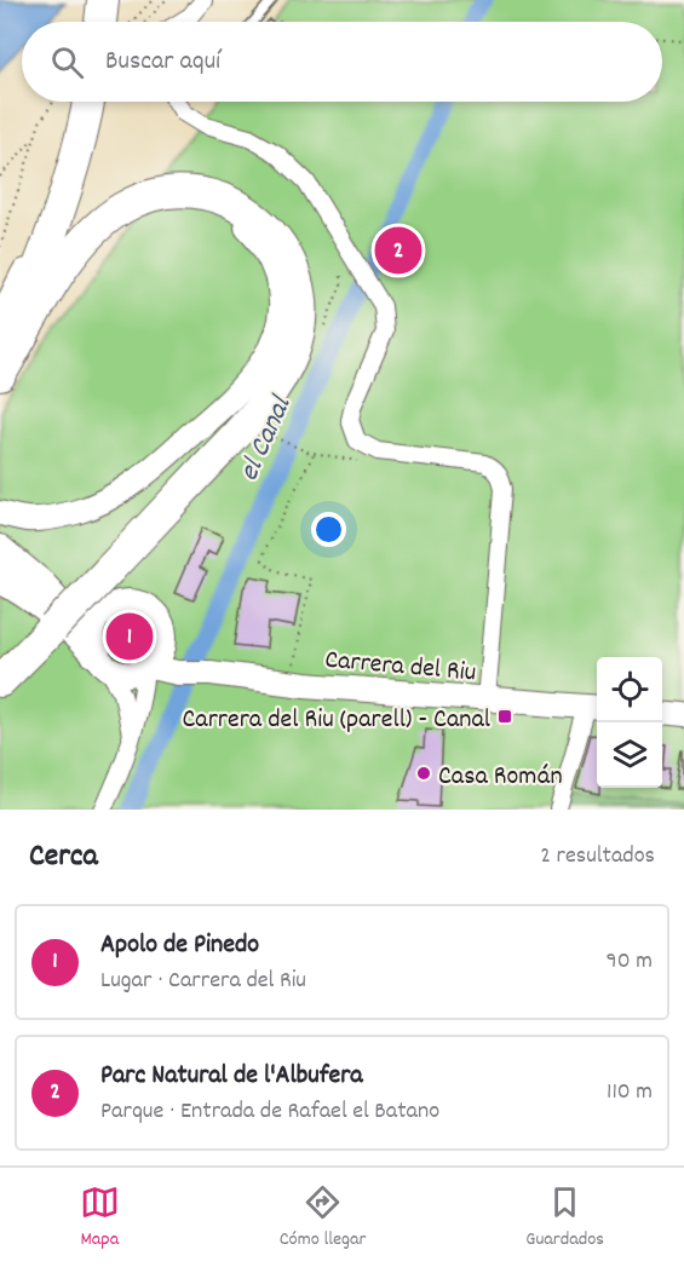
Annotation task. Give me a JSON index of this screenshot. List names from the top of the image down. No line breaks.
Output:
{"streets":{"street":["Carrera del Riu"]},"water":["el Canal"],"places":{"transit":["Carrera del Riu (parell) - Canal"],"other":["Casa Román"]},"page":{"search":"Buscar aquí","pins":["2","1"],"heading":["Cerca","2 resultados"],"list":[{"mark":"1","name":"Apolo de Pinedo","note":"Lugar · Carrera del Riu","value":"90 m"},{"mark":"2","name":"Parc Natural de l'Albufera","note":"Parque · Entrada de Rafael el Batano","value":"110 m"}],"nav":["Mapa","Cómo llegar","Guardados"]}}
